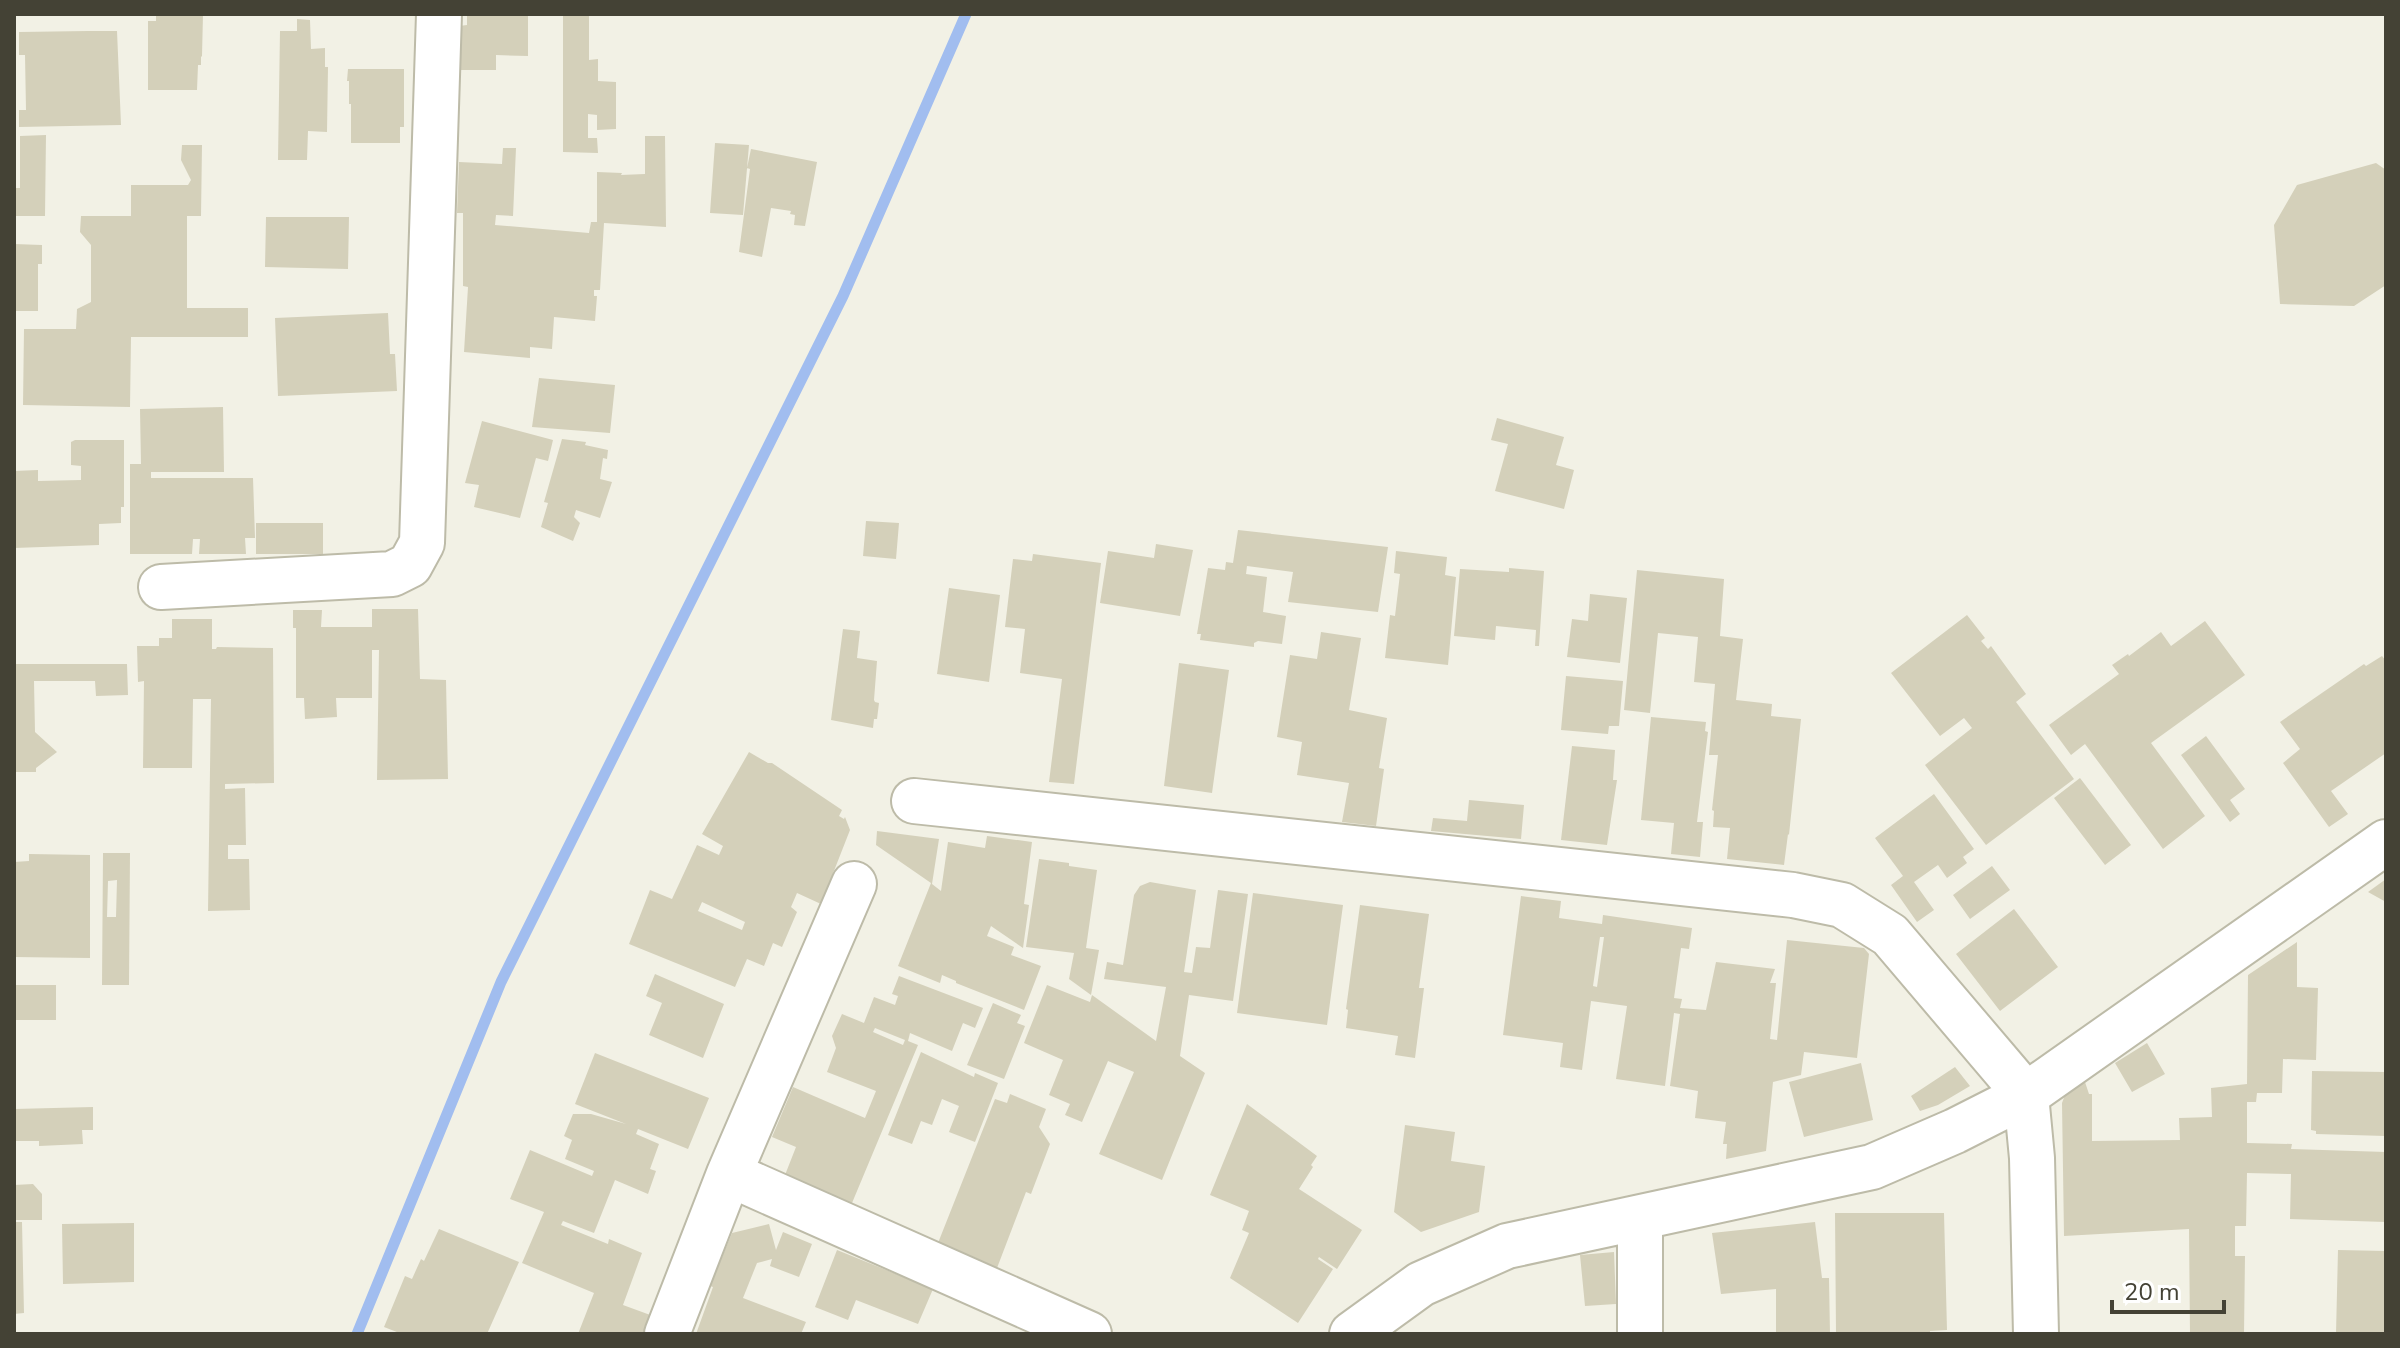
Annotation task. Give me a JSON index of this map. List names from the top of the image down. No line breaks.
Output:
{"scale_bar":"20 m"}
